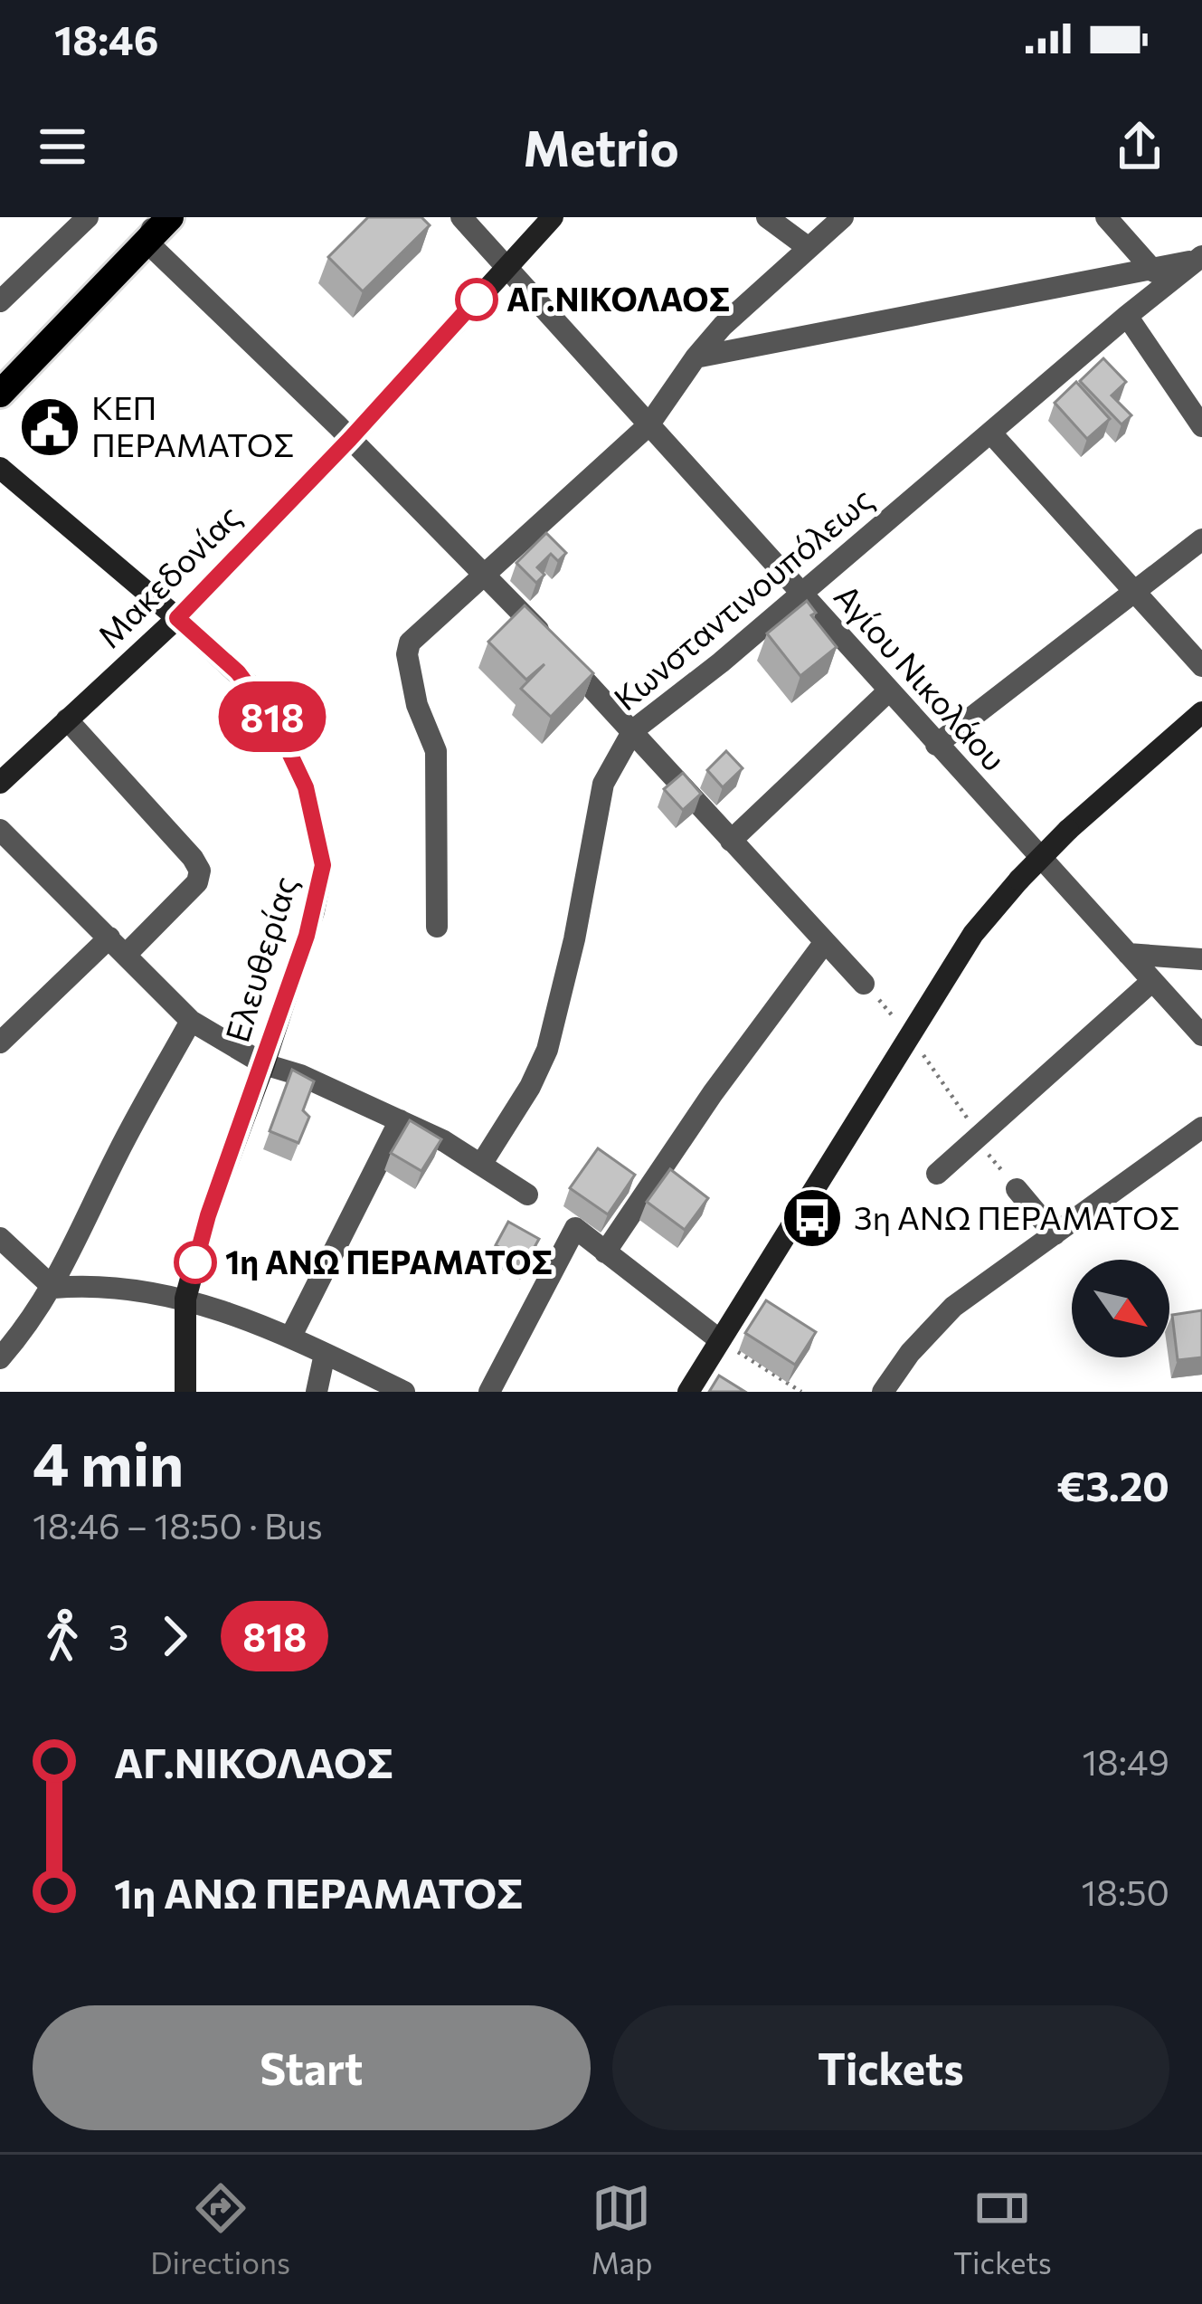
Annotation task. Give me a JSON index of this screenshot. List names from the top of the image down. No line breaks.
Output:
{"streets":{"street":["Μακεδονίας","Κωνσταντινουπόλεως","Αγίου Νικολάου","Ελευθερίας"]},"crossings":[["Μακεδονίας","Αγίου Νικολάου"],["Μακεδονίας","Ελευθερίας"],["Κωνσταντινουπόλεως","Αγίου Νικολάου"]],"places":{"other":["ΑΓ.ΝΙΚΟΛΑΟΣ","1η ΑΝΩ ΠΕΡΑΜΑΤΟΣ"],"public building":["ΚΕΠ ΠΕΡΑΜΑΤΟΣ"],"bus stop":["3η ΑΝΩ ΠΕΡΑΜΑΤΟΣ"]},"lines":["bus line 818"],"north":"bottom right","page":{"status":"18:46","header":"Metrio","on_map":"818","heading":["4 min","18:46 – 18:50 · Bus","€3.20"],"legs":["3","818"],"list":[{"name":"ΑΓ.ΝΙΚΟΛΑΟΣ","value":"18:49"},{"name":"1η ΑΝΩ ΠΕΡΑΜΑΤΟΣ","value":"18:50"}],"buttons":["Start","Tickets"],"tabs":["Directions","Map","Tickets"]}}
